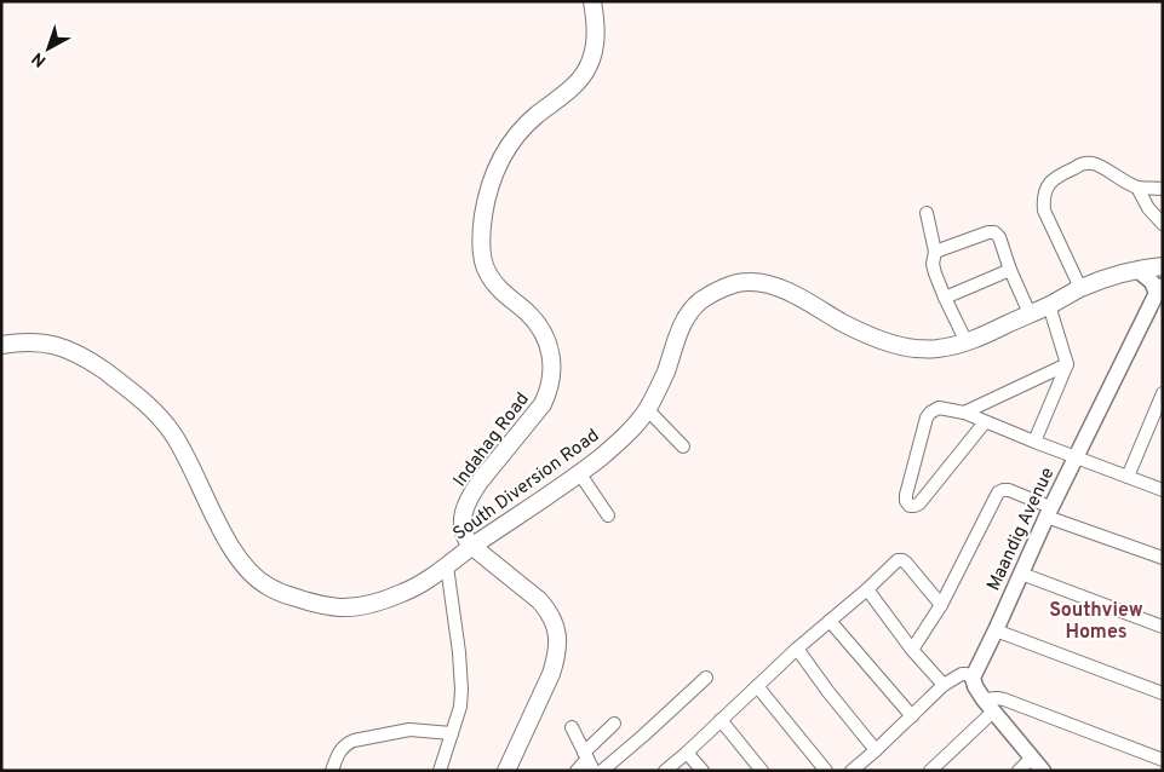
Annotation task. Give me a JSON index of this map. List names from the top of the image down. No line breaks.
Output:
{"streets":{"main road":["Indahag Road","South Diversion Road"],"street":["Maandig Avenue"]},"crossings":[["Indahag Road","South Diversion Road"],["South Diversion Road","Maandig Avenue"]],"districts":["Southview Homes"],"north":"bottom left"}
